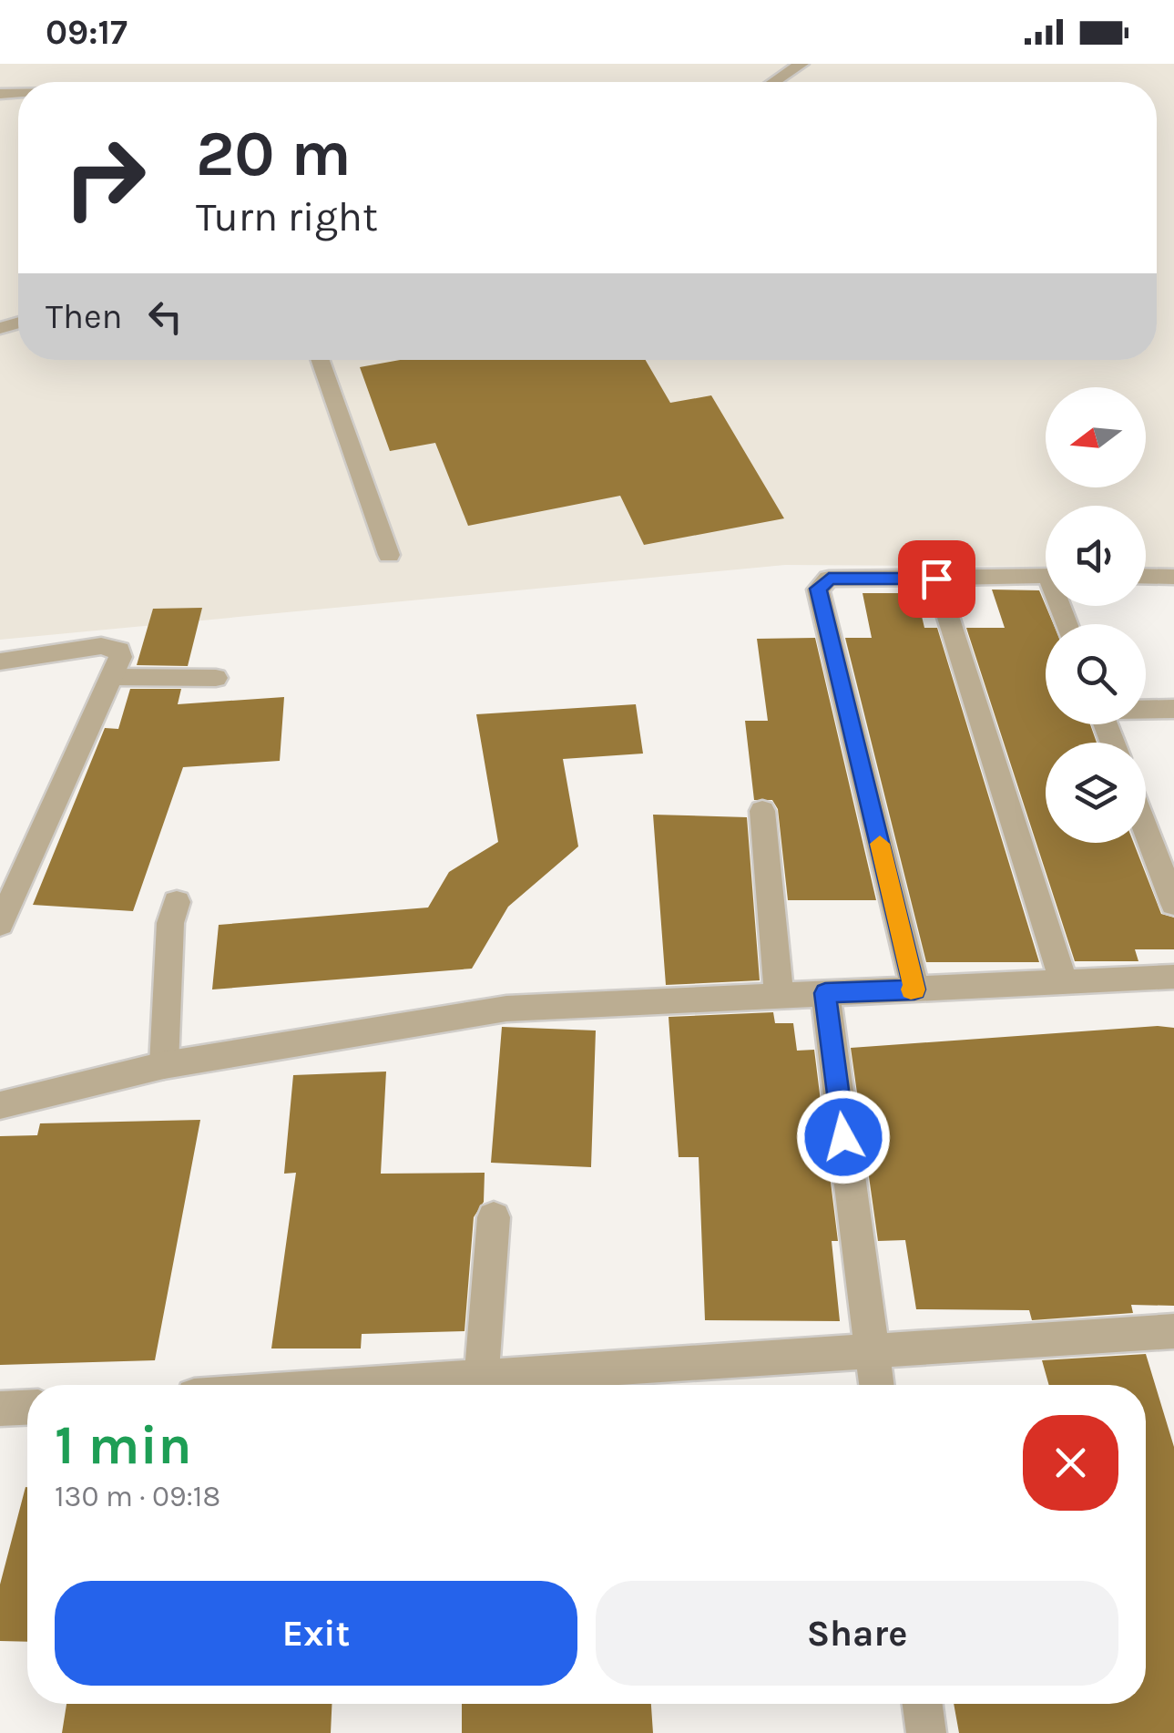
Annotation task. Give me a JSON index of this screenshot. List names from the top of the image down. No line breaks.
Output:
{"north":"left","page":{"status":"09:17","turn":["20 m","Turn right"],"then":"Then","heading":["1 min","130 m · 09:18"],"buttons":["Exit","Share"]}}
